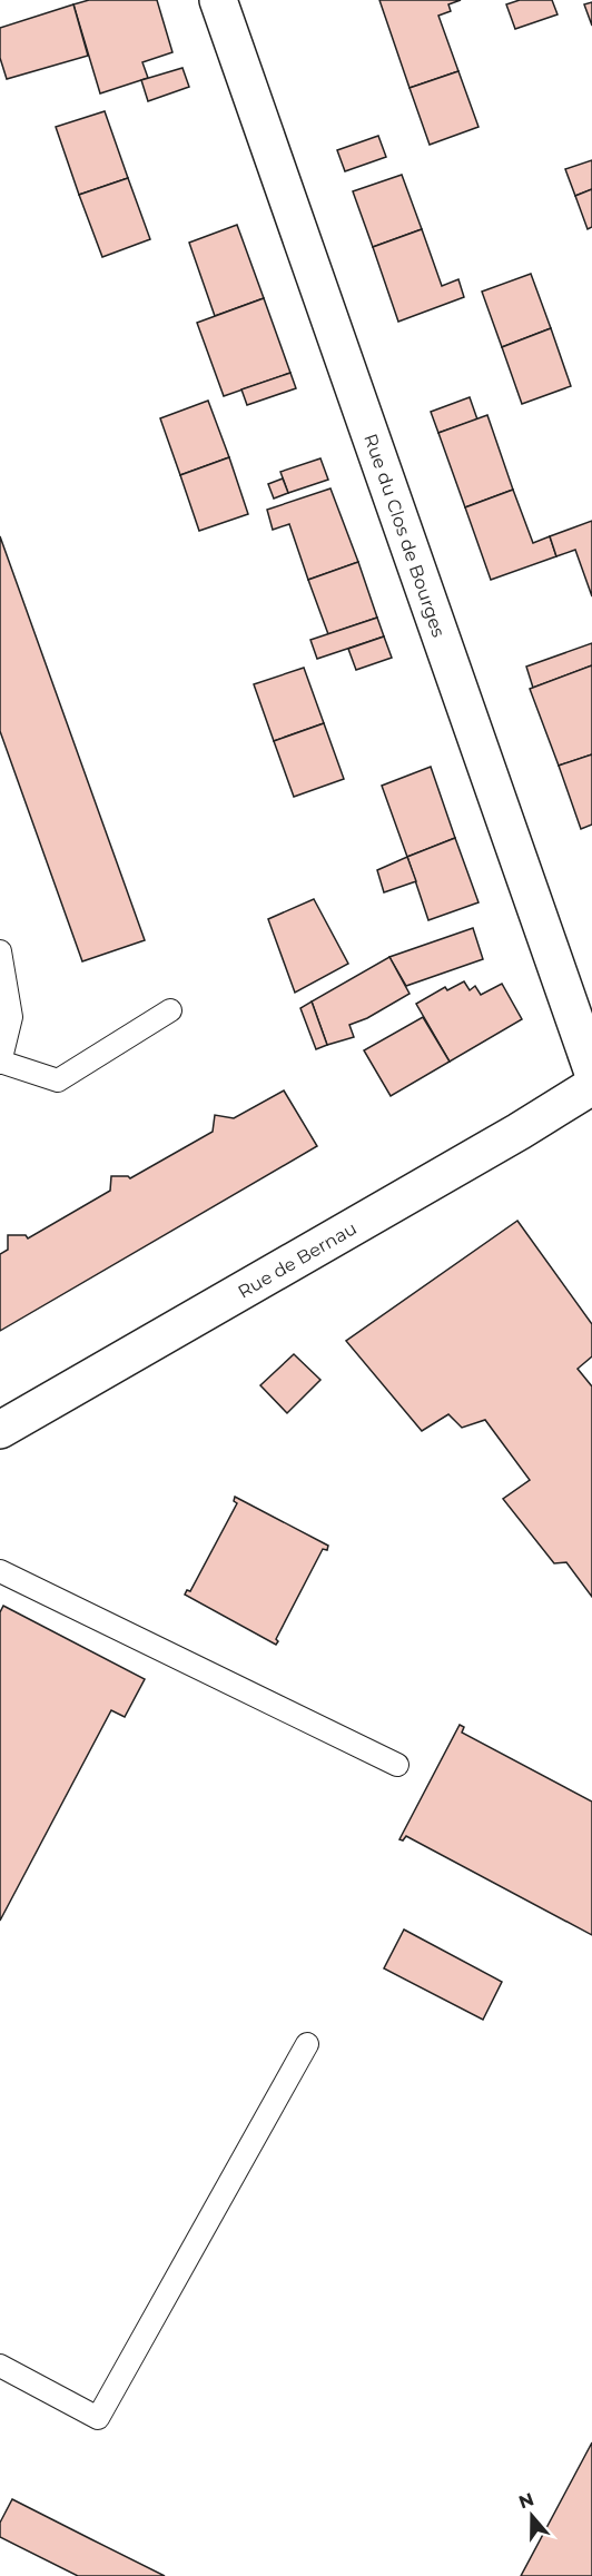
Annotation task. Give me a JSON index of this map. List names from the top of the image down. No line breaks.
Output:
{"streets":{"street":["Rue du Clos de Bourges","Rue de Bernau"]},"north":"top"}
